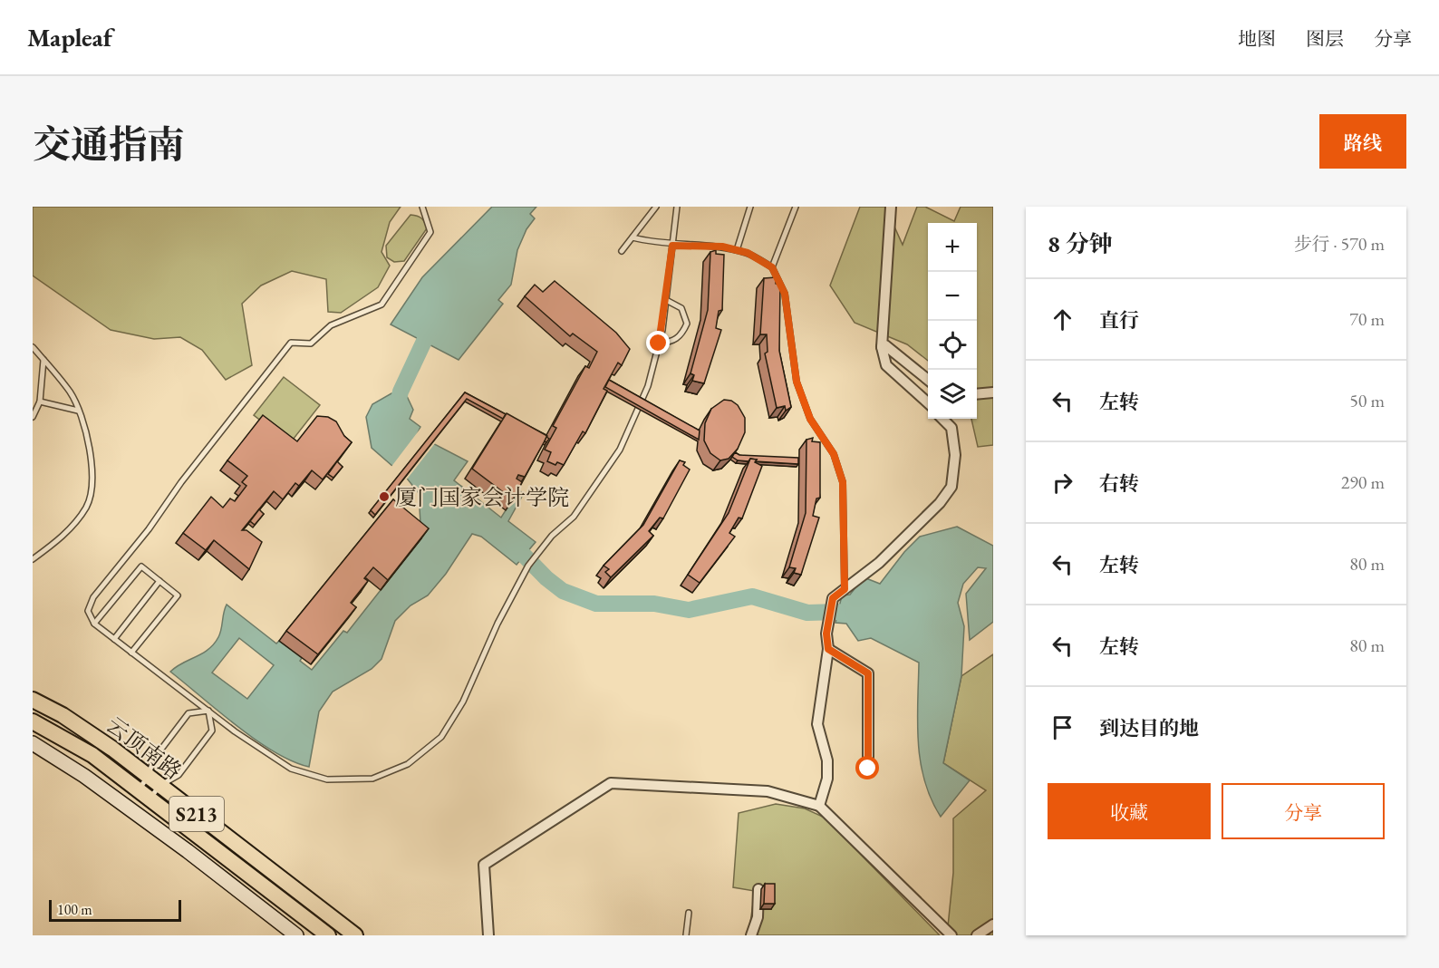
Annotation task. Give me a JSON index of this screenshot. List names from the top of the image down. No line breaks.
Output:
{"streets":{"main road":["云顶南路","S213"]},"places":["厦门国家会计学院"],"scale_bar":"100 m","page":{"header":"Mapleaf","nav":["地图","图层","分享"],"title":"交通指南","buttons":["路线",["收藏","分享"]],"heading":["8 分钟","步行 · 570 m"],"map_buttons":["+","−"],"list":[["直行","70 m"],["左转","50 m"],["右转","290 m"],["左转","80 m"],["左转","80 m"],"到达目的地"],"scale":"100 m"}}
